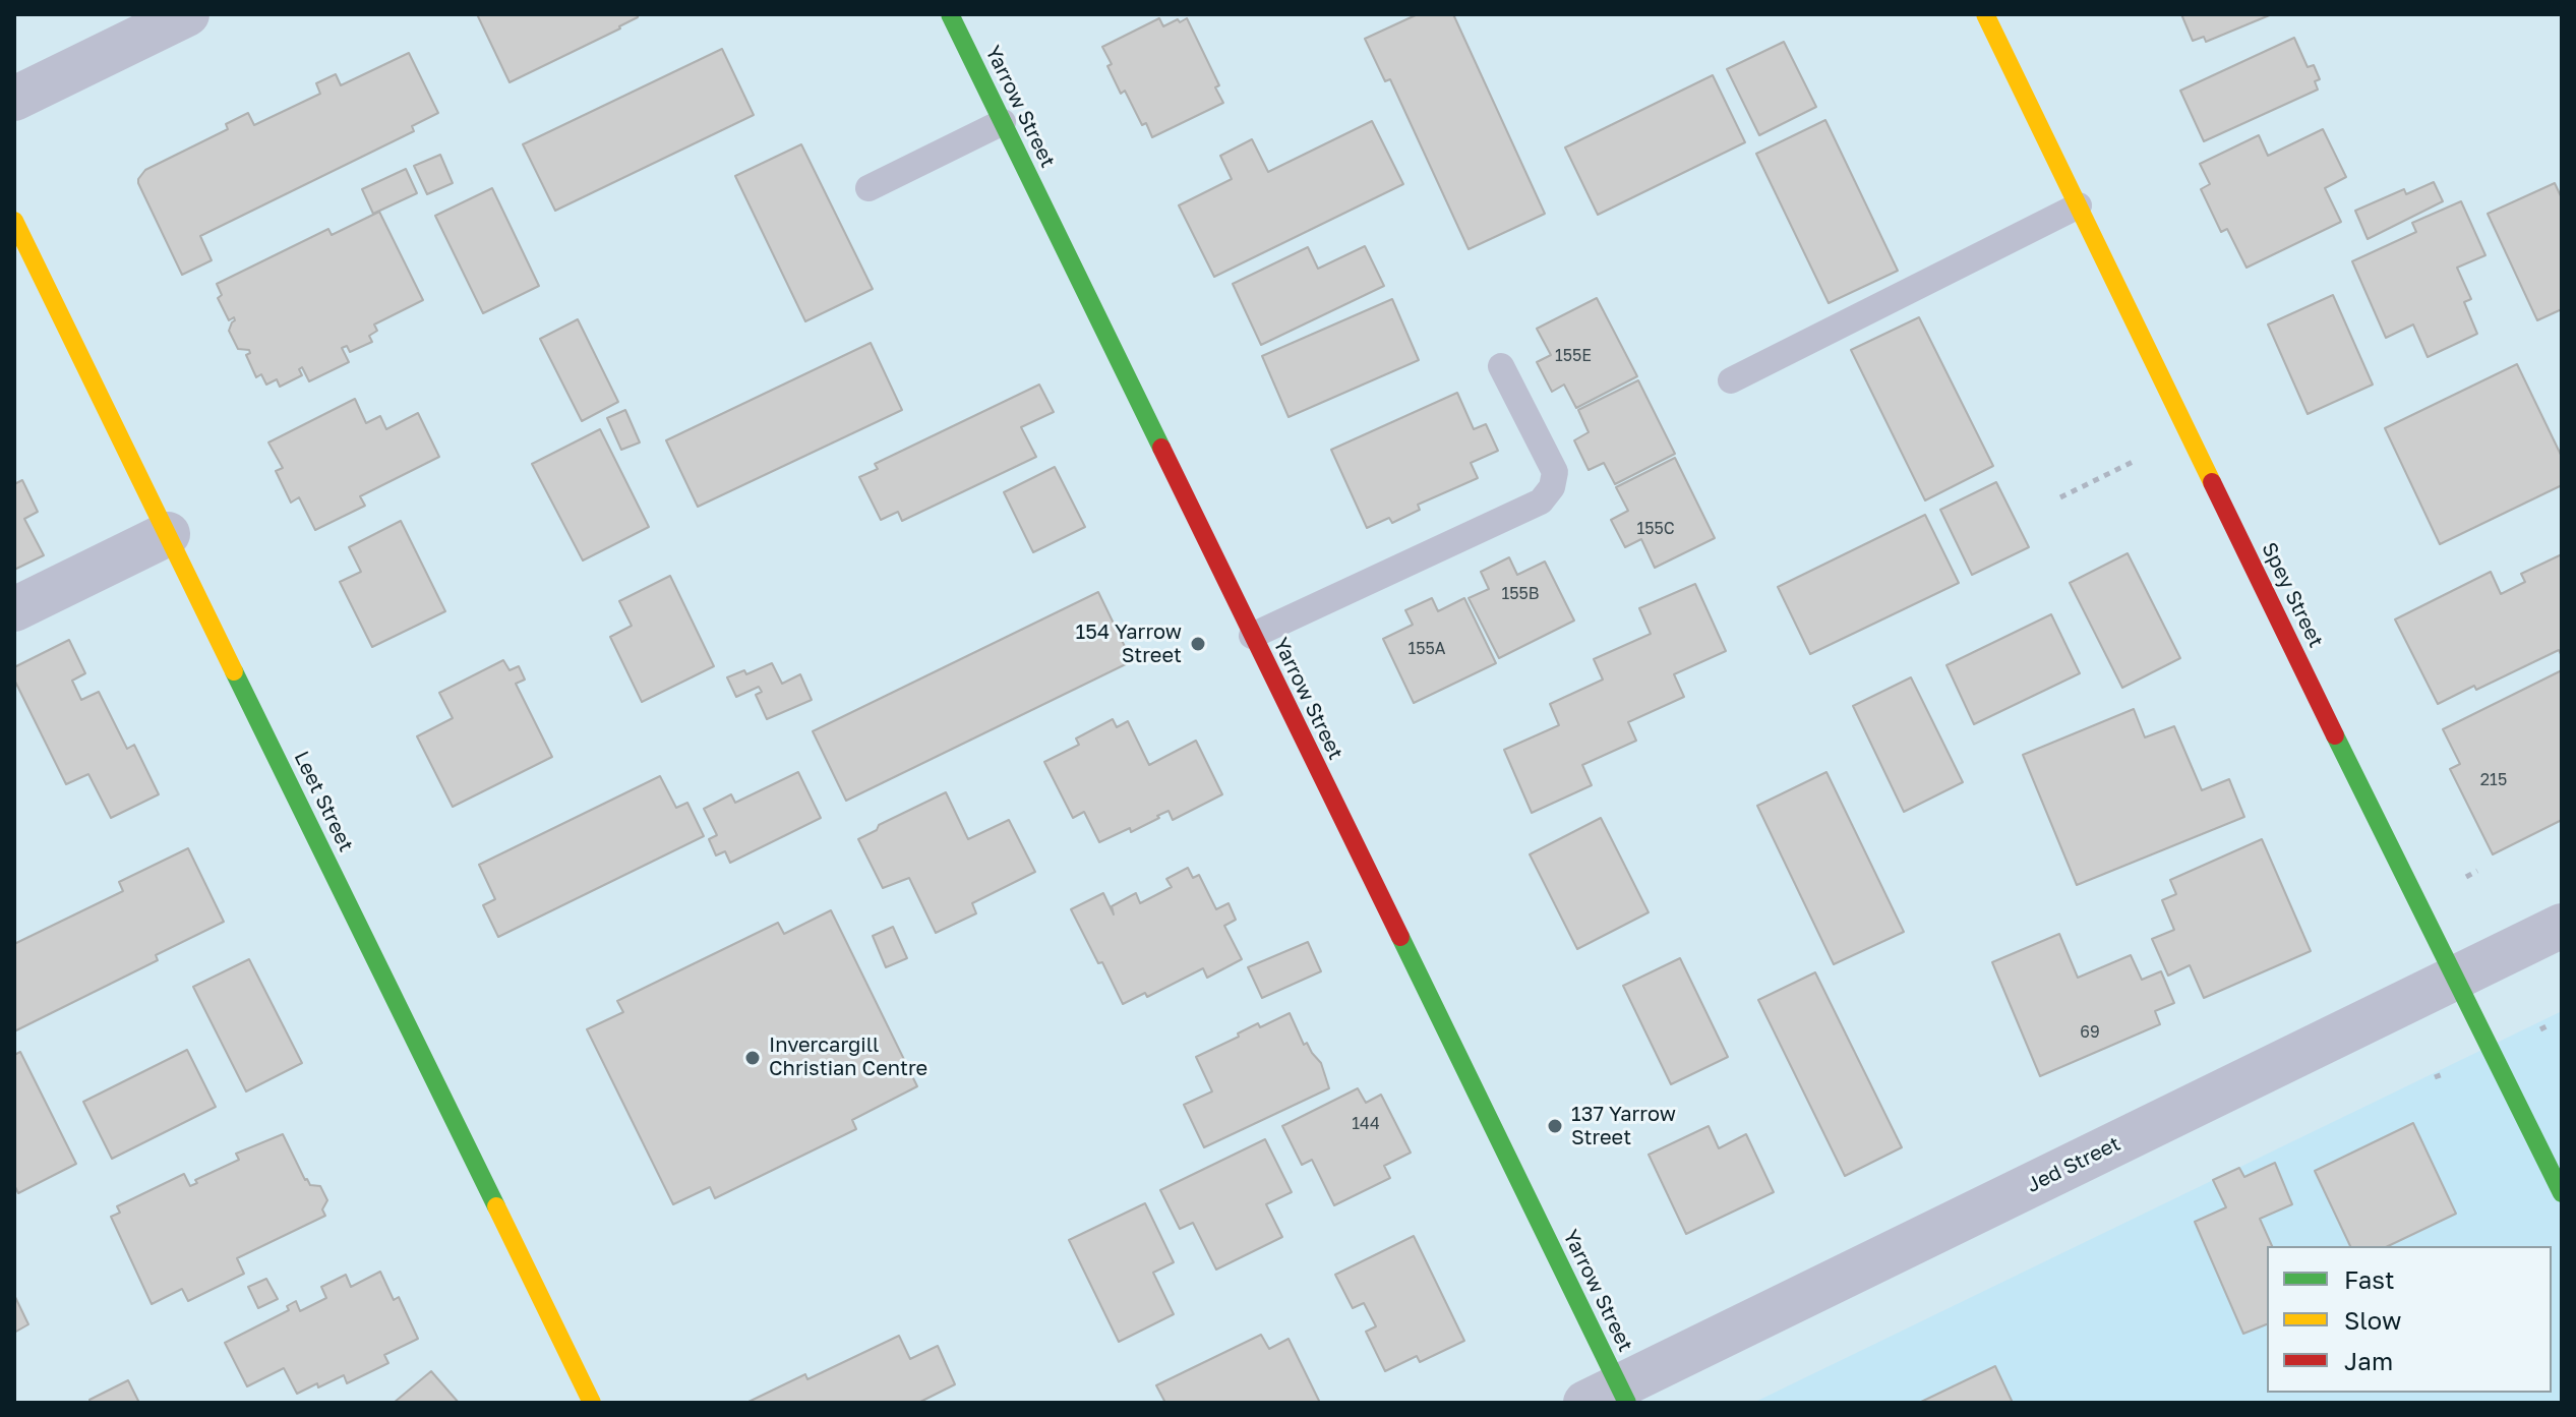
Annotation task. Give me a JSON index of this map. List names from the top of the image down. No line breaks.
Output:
{"streets":{"street":["Yarrow Street","Spey Street","Leet Street","Jed Street"]},"crossings":[["Yarrow Street","Jed Street"],["Spey Street","Jed Street"]],"places":["154 Yarrow Street","Invercargill Christian Centre","137 Yarrow Street"],"house_numbers":["155E","155C","155B","155A","215","69","144"],"legend":["Fast","Slow","Jam"]}
